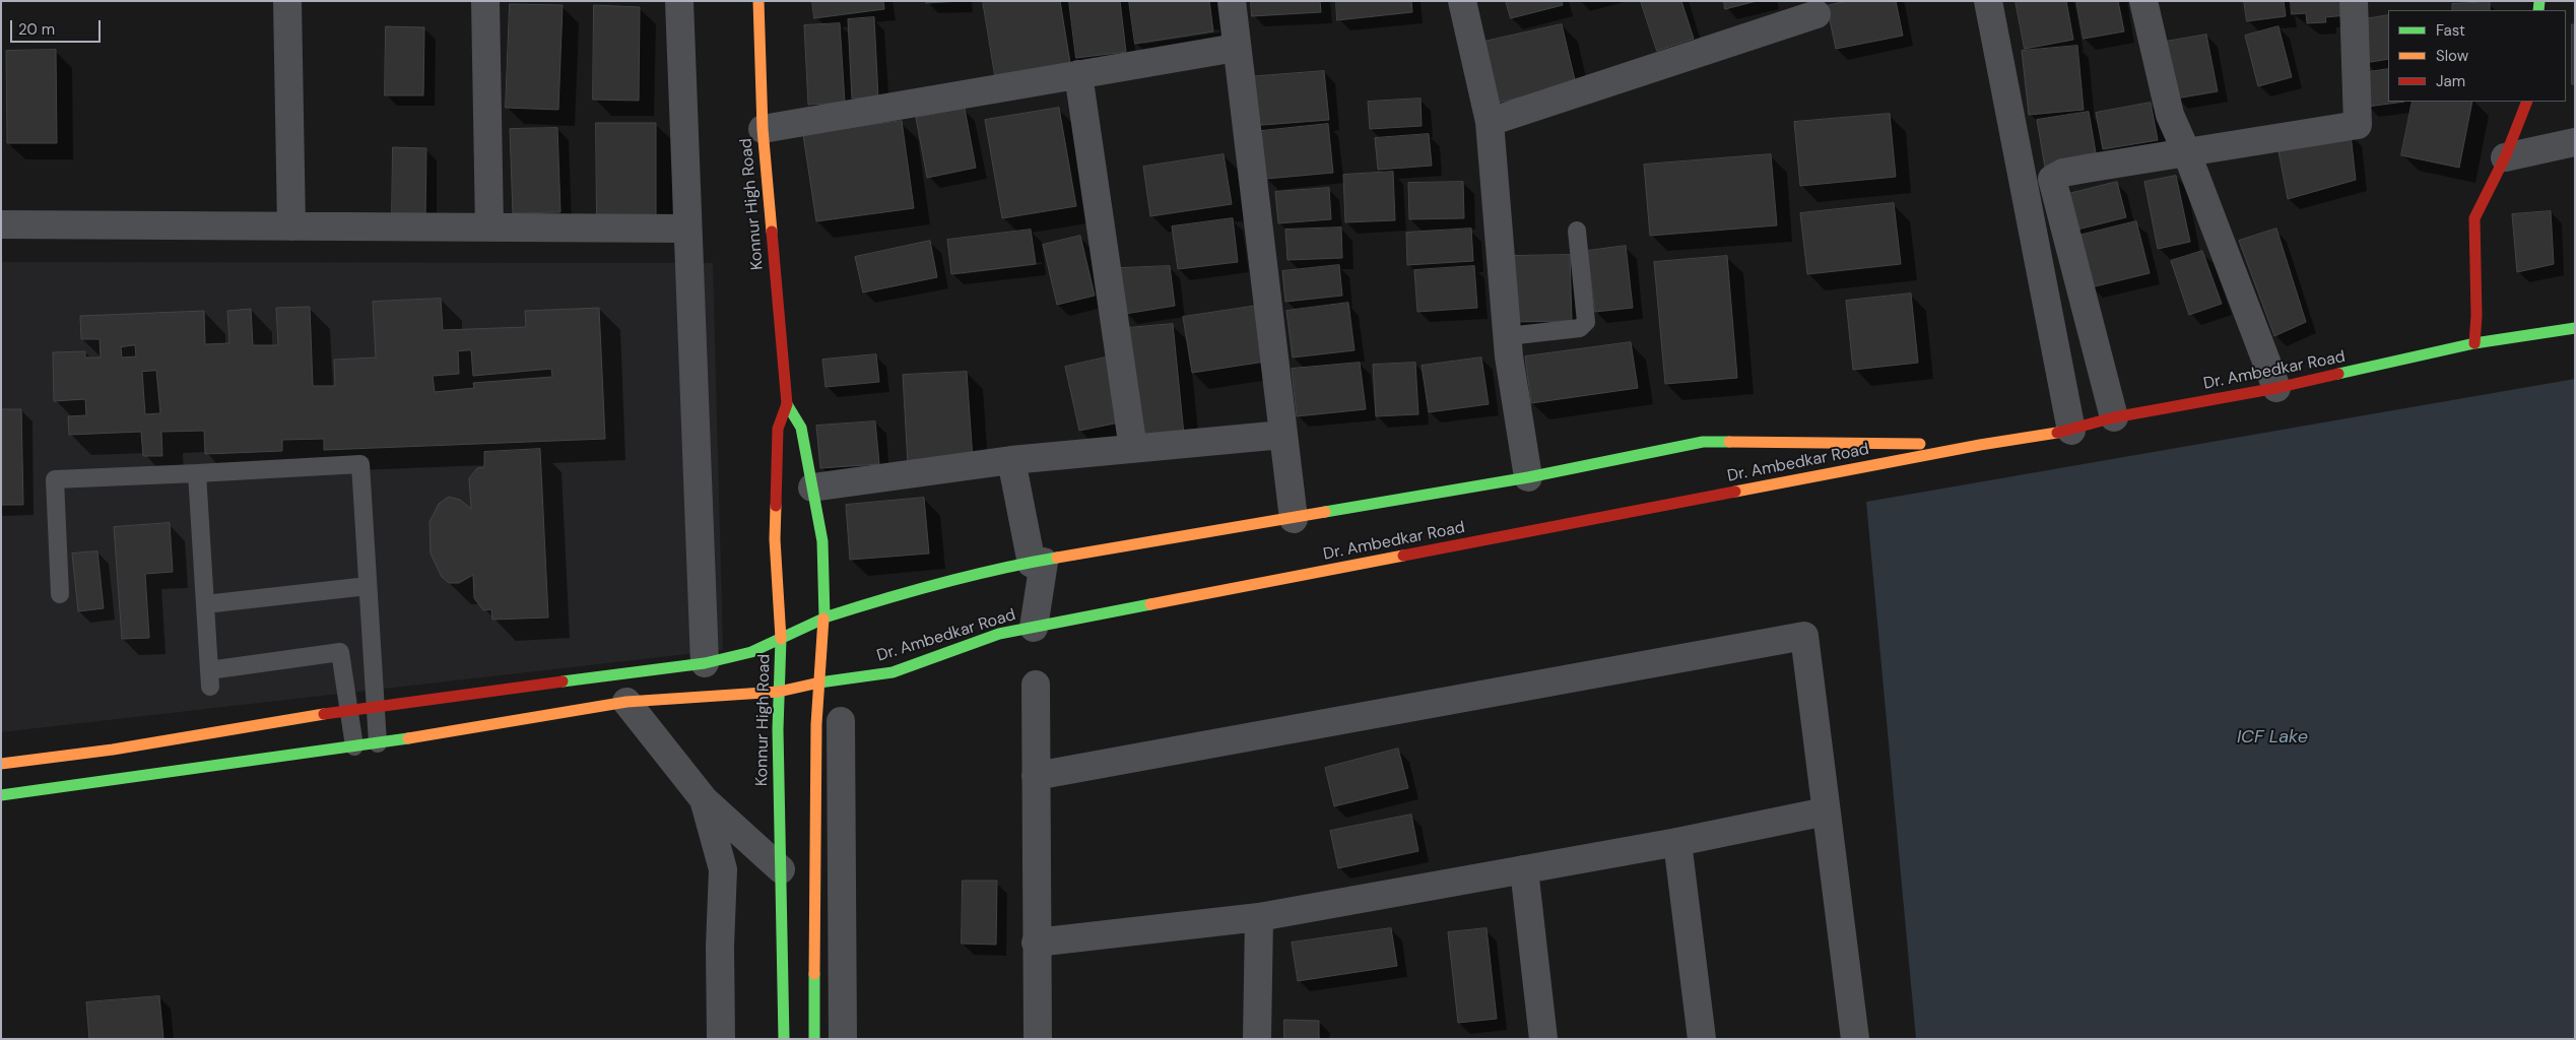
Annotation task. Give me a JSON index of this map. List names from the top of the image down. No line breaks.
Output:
{"streets":{"main road":["Konnur High Road","Dr. Ambedkar Road"]},"crossings":[["Konnur High Road","Dr. Ambedkar Road"]],"water":["ICF Lake"],"legend":["Fast","Slow","Jam"],"scale_bar":"20 m"}
